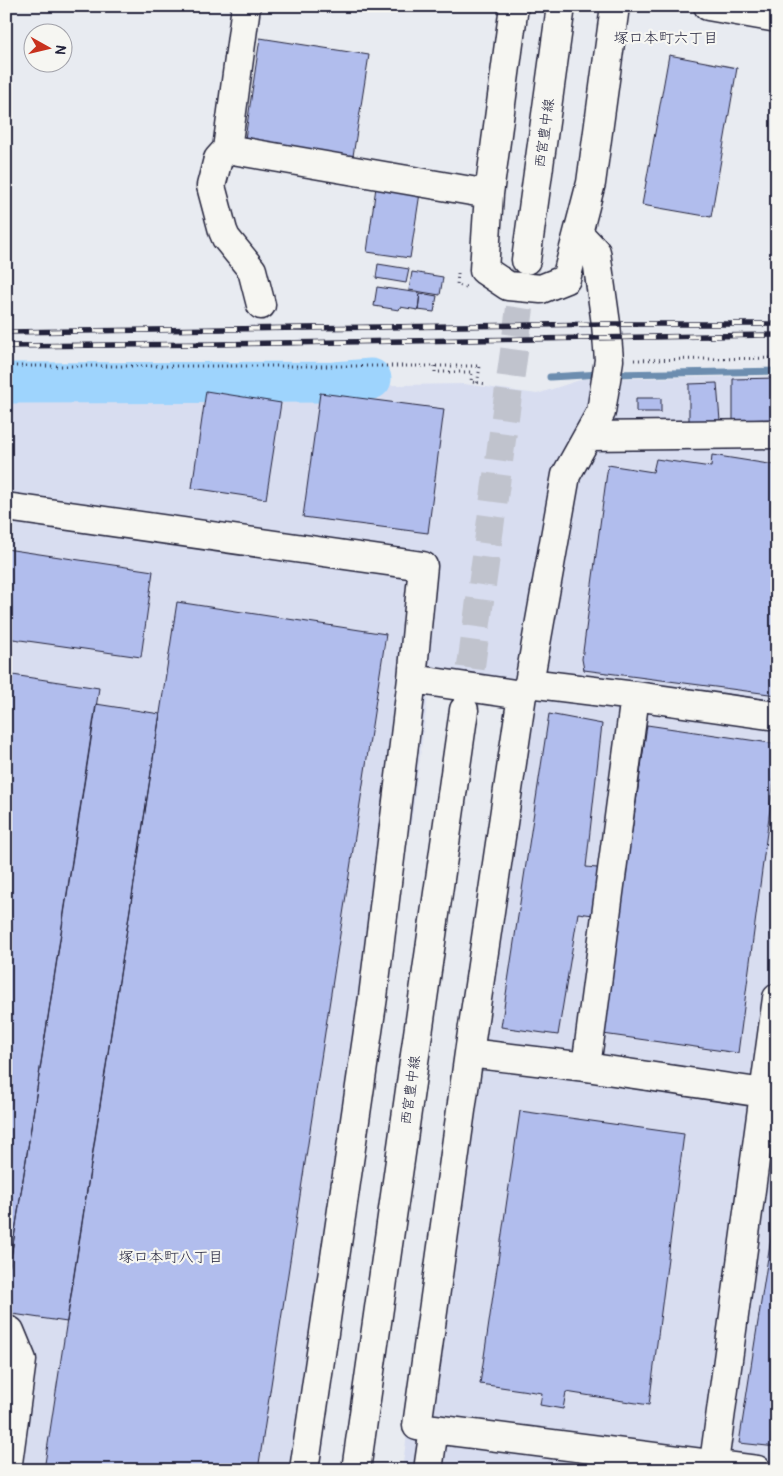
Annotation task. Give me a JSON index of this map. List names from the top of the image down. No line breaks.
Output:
{"streets":{"street":["西宮豊中線"]},"districts":["塚口本町六丁目","塚口本町八丁目"],"north":"right"}
